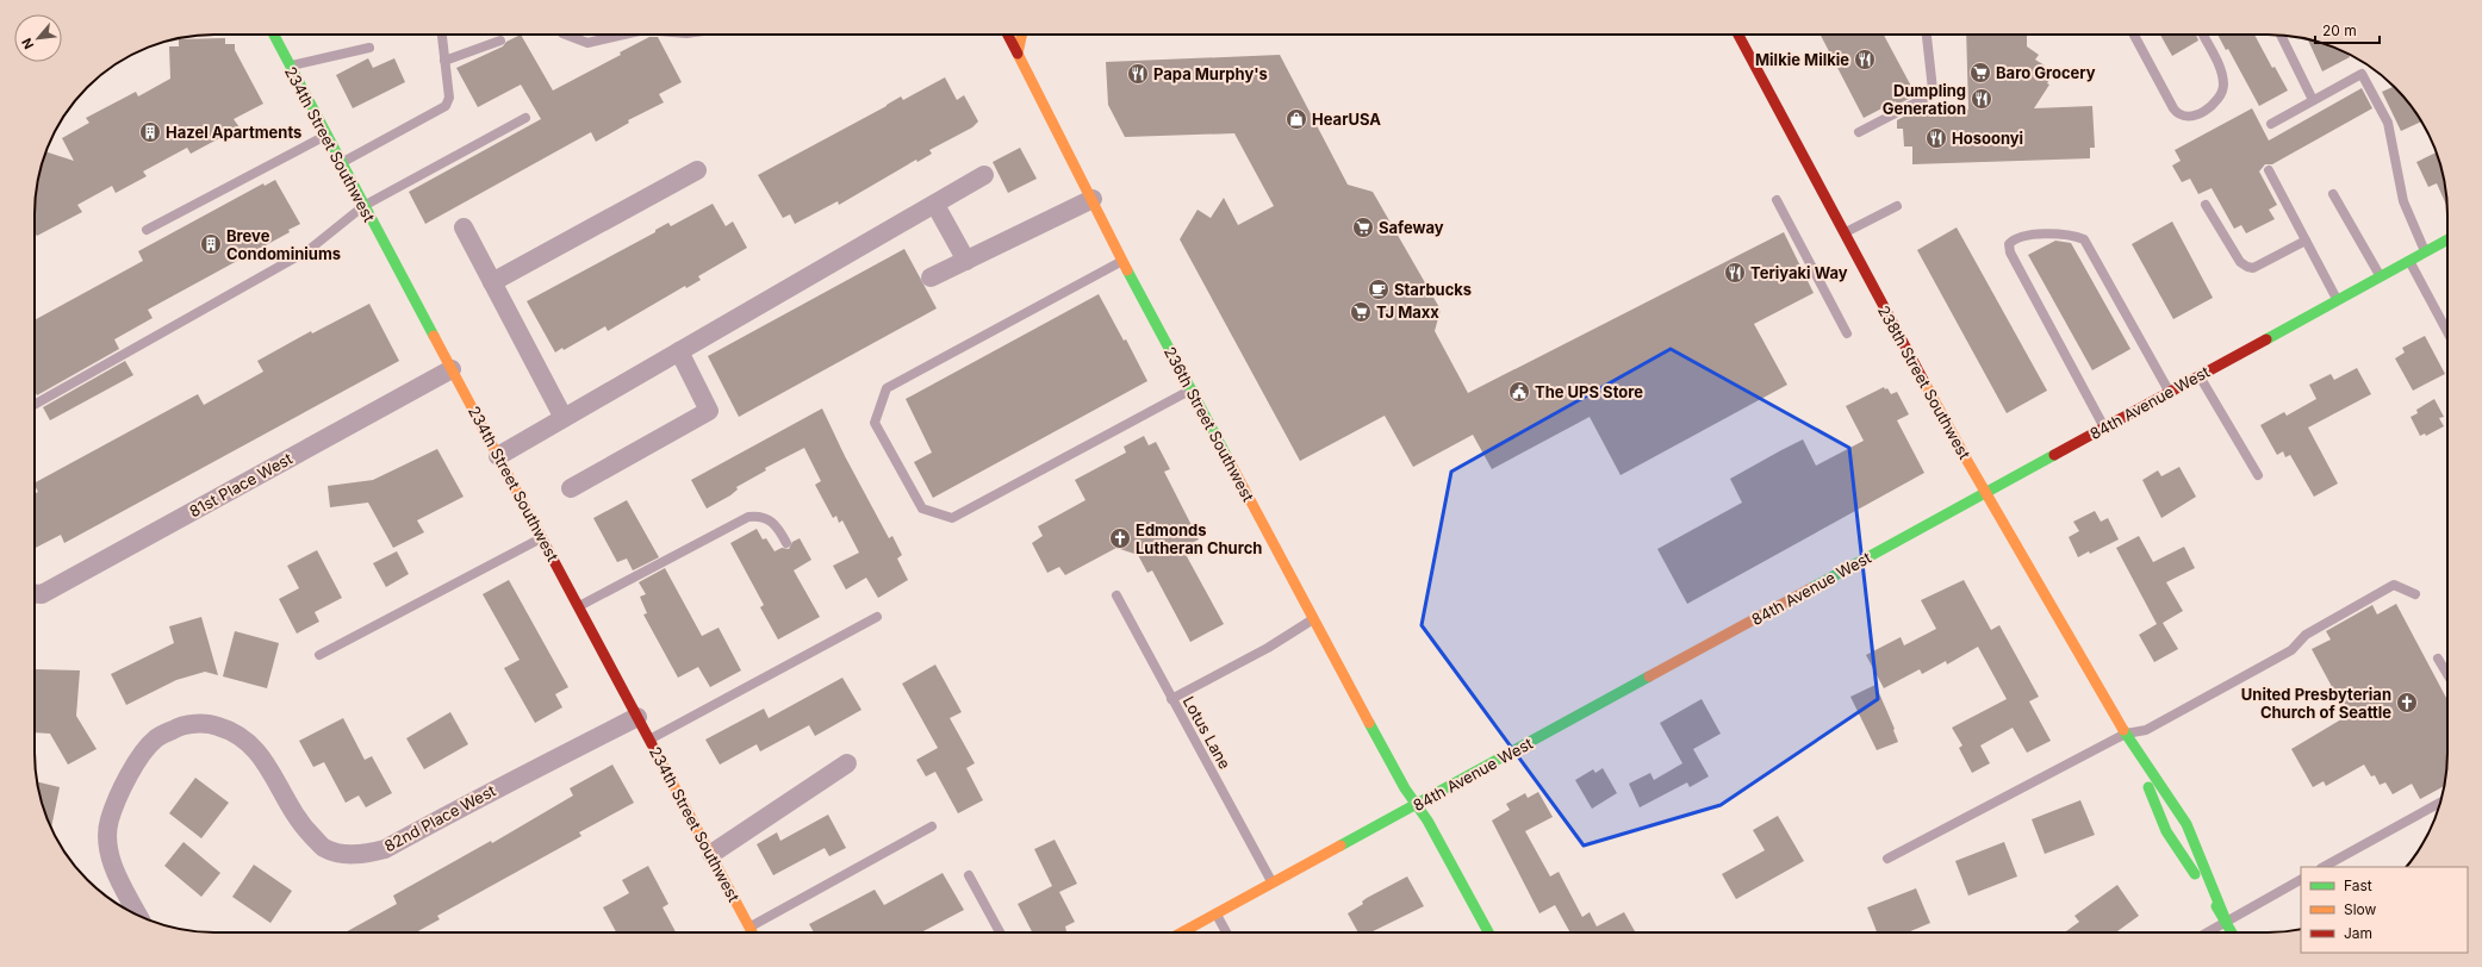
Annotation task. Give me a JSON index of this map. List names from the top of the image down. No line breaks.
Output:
{"streets":{"street":["234th Street Southwest","238th Street Southwest","84th Avenue West","236th Street Southwest","81st Place West","82nd Place West"],"lane":["Lotus Lane"]},"crossings":[["234th Street Southwest","81st Place West"],["234th Street Southwest","82nd Place West"],["238th Street Southwest","84th Avenue West"],["84th Avenue West","236th Street Southwest"],["84th Avenue West","Lotus Lane"]],"places":{"restaurant":["Milkie Milkie","Papa Murphy's","Dumpling Generation","Hosoonyi","Teriyaki Way"],"supermarket":["Baro Grocery","Safeway","TJ Maxx"],"shop":["HearUSA"],"building":["Hazel Apartments","Breve Condominiums"],"cafe":["Starbucks"],"public building":["The UPS Store"],"church":["Edmonds Lutheran Church","United Presbyterian Church of Seattle"]},"legend":["Fast","Slow","Jam"],"scale_bar":"20 m","north":"bottom left"}
